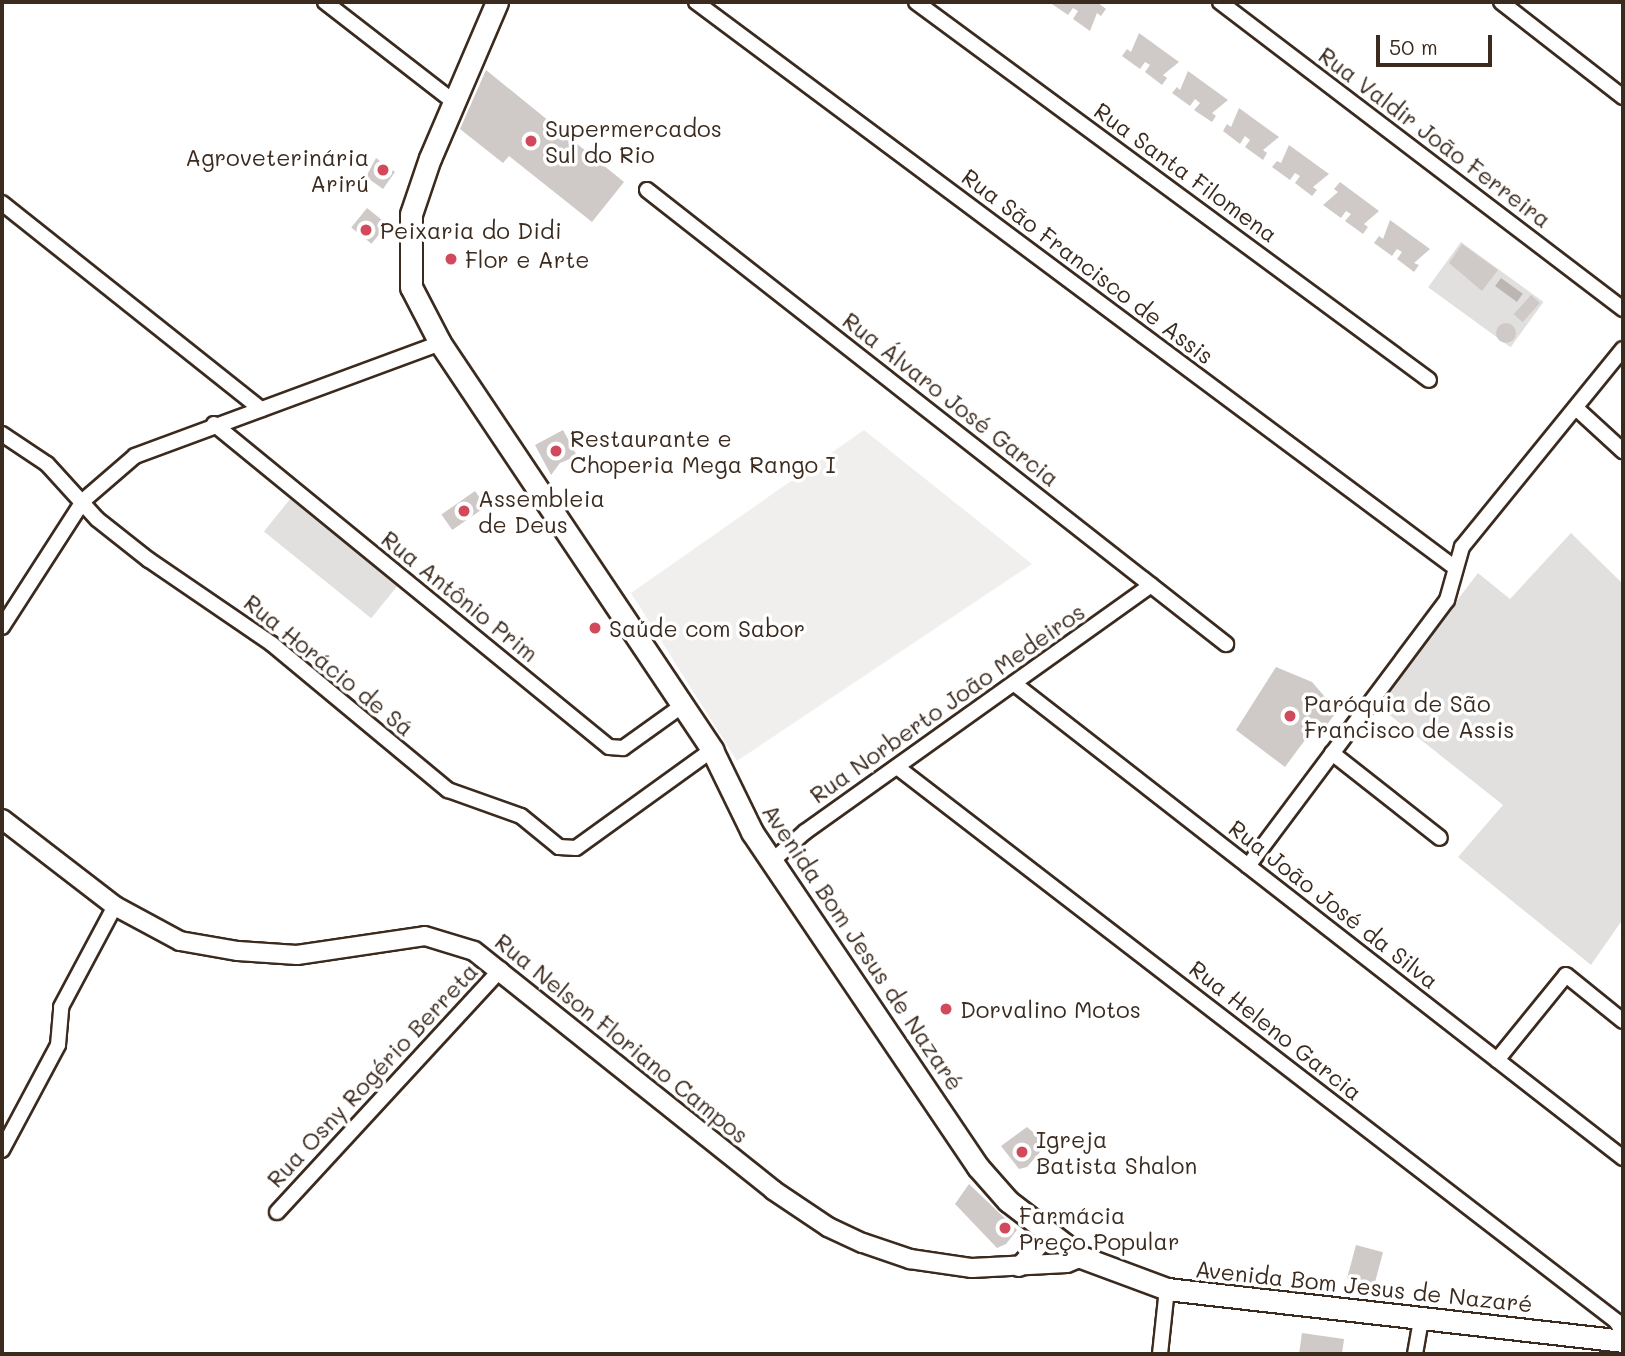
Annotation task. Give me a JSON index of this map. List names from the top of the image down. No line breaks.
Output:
{"streets":{"main road":["Avenida Bom Jesus de Nazaré"],"street":["Rua Valdir João Ferreira","Rua Santa Filomena","Rua São Francisco de Assis","Rua Álvaro José Garcia","Rua Antônio Prim","Rua Horácio de Sá","Rua Norberto João Medeiros","Rua João José da Silva","Rua Heleno Garcia","Rua Nelson Floriano Campos","Rua Osny Rogério Berreta"]},"crossings":[["Rua Álvaro José Garcia","Rua Norberto João Medeiros"],["Rua Antônio Prim","Avenida Bom Jesus de Nazaré"],["Rua Horácio de Sá","Avenida Bom Jesus de Nazaré"],["Rua Norberto João Medeiros","Rua João José da Silva"],["Rua Norberto João Medeiros","Avenida Bom Jesus de Nazaré"],["Rua Norberto João Medeiros","Rua Heleno Garcia"],["Avenida Bom Jesus de Nazaré","Rua Nelson Floriano Campos"],["Rua Nelson Floriano Campos","Rua Osny Rogério Berreta"]],"places":["Supermercados Sul do Rio","Agroveterinária Arirú","Peixaria do Didi","Flor e Arte","Restaurante e Choperia Mega Rango I","Assembleia de Deus","Saúde com Sabor","Paróquia de São Francisco de Assis","Dorvalino Motos","Igreja Batista Shalon","Farmácia Preço Popular"],"scale_bar":"50 m"}
